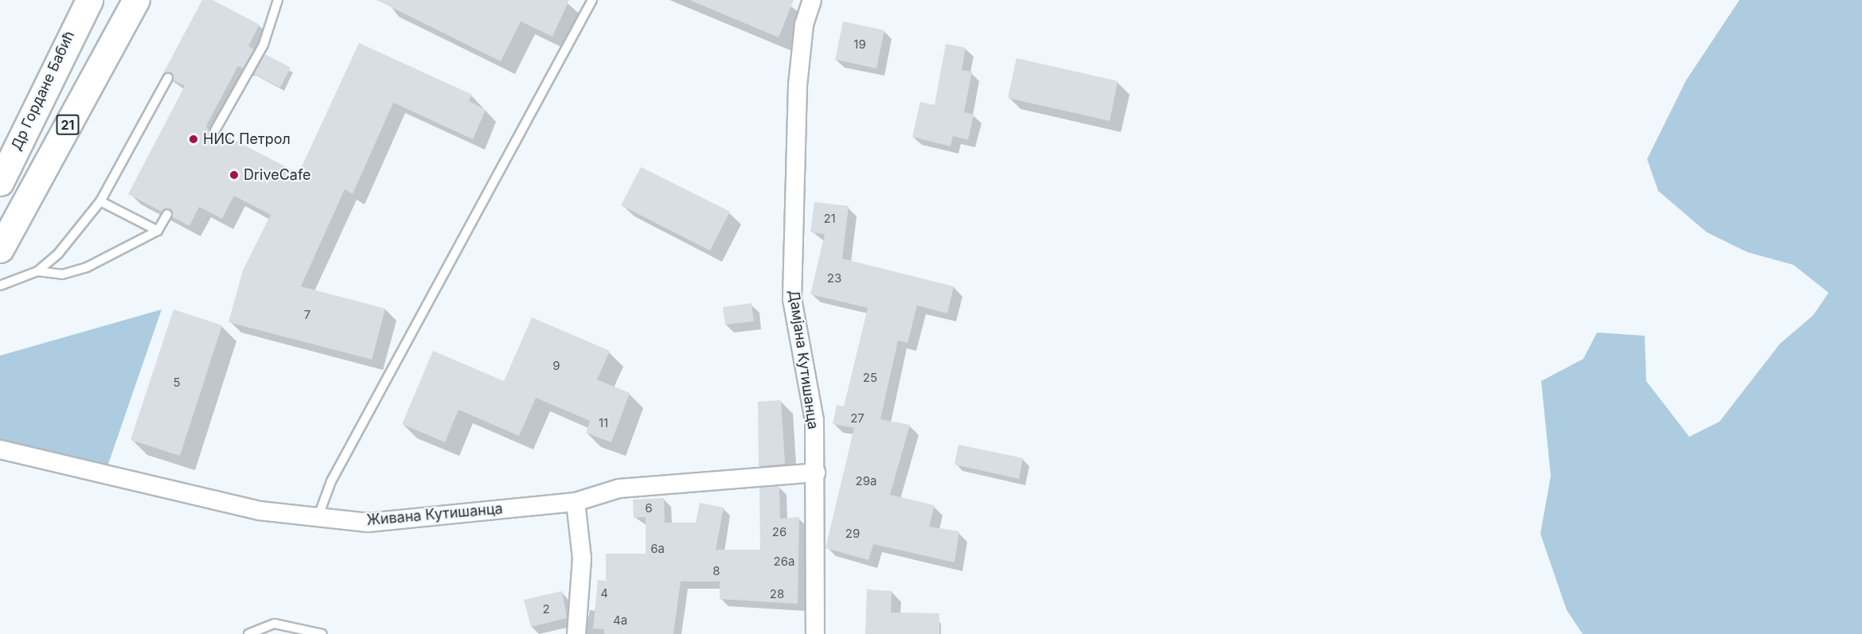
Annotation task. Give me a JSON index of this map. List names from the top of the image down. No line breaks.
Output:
{"streets":{"main road":["Др Гордане Бабић","21"],"street":["Дамјана Кутишанца","Живана Кутишанца"]},"crossings":[["Дамјана Кутишанца","Живана Кутишанца"]],"places":["НИС Петрол","DriveCafe"],"house_numbers":["19","21","23","7","9","25","5","27","11","29a","6","26","29","6a","26a","8","4","28","2","4a"]}
